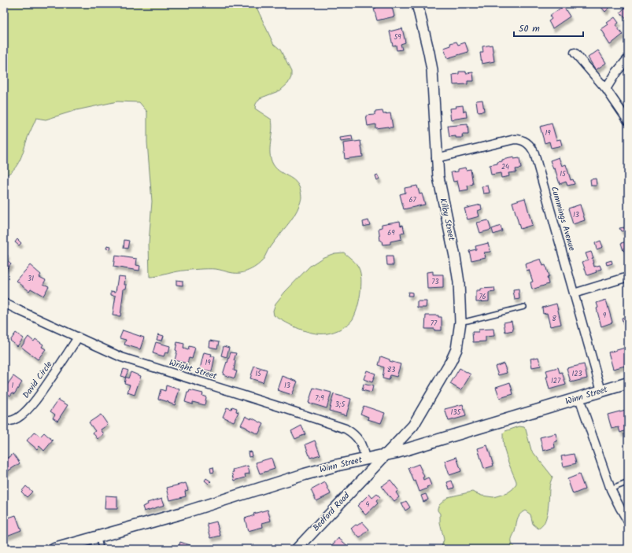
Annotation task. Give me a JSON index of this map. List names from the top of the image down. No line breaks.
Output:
{"streets":{"main road":["Winn Street"],"street":["Cummings Avenue","Kilby Street","Wright Street","David Circle","Bedford Road"]},"crossings":[["Cummings Avenue","Kilby Street"],["Cummings Avenue","Winn Street"],["Kilby Street","Winn Street"],["Kilby Street","Bedford Road"],["Wright Street","David Circle"],["Wright Street","Winn Street"],["Winn Street","Bedford Road"]],"house_numbers":["59","19","24","15","67","13","69","31","73","76","9","8","77","19","83","15","123","127","1","13","7;9","3;5","135","4"],"scale_bar":"50 m"}
